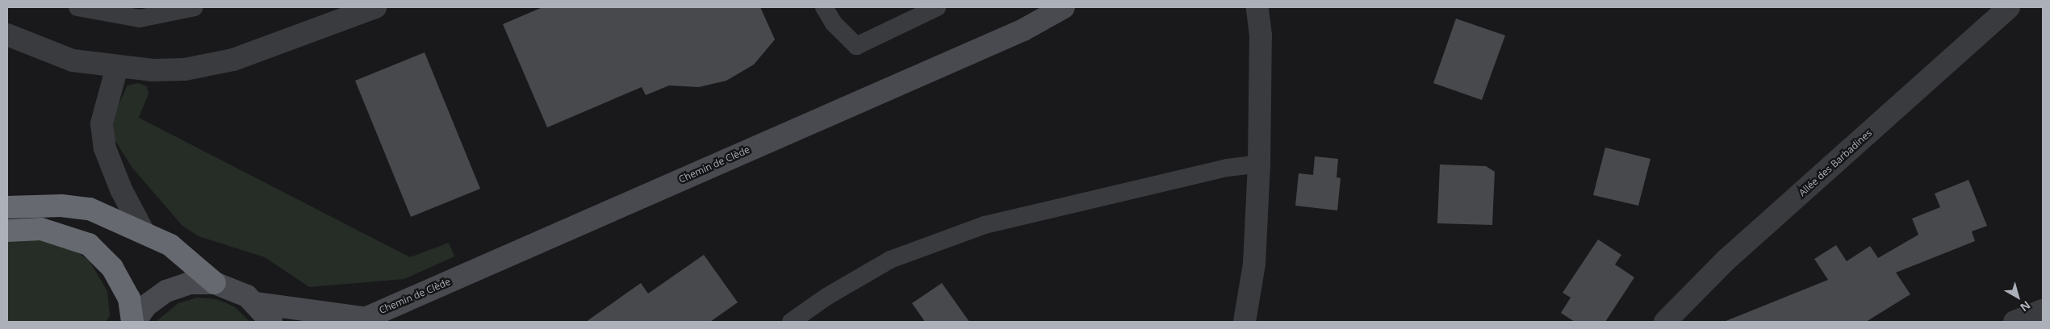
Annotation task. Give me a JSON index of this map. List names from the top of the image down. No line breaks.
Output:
{"streets":{"main road":["Chemin de Clède"],"street":["Allée des Barbadines"]},"north":"bottom right"}
